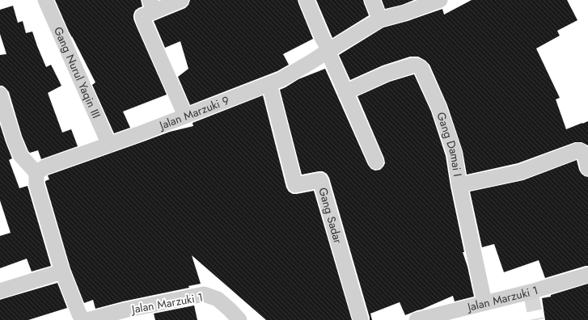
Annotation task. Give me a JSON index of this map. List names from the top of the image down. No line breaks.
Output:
{"streets":{"street":["Gang Nurul Yaqin III","Jalan Marzuki 9","Gang Damai I","Gang Sadar","Jalan Marzuki 1"]},"crossings":[["Gang Nurul Yaqin III","Jalan Marzuki 9"],["Jalan Marzuki 9","Gang Sadar"],["Gang Damai I","Jalan Marzuki 1"]]}
